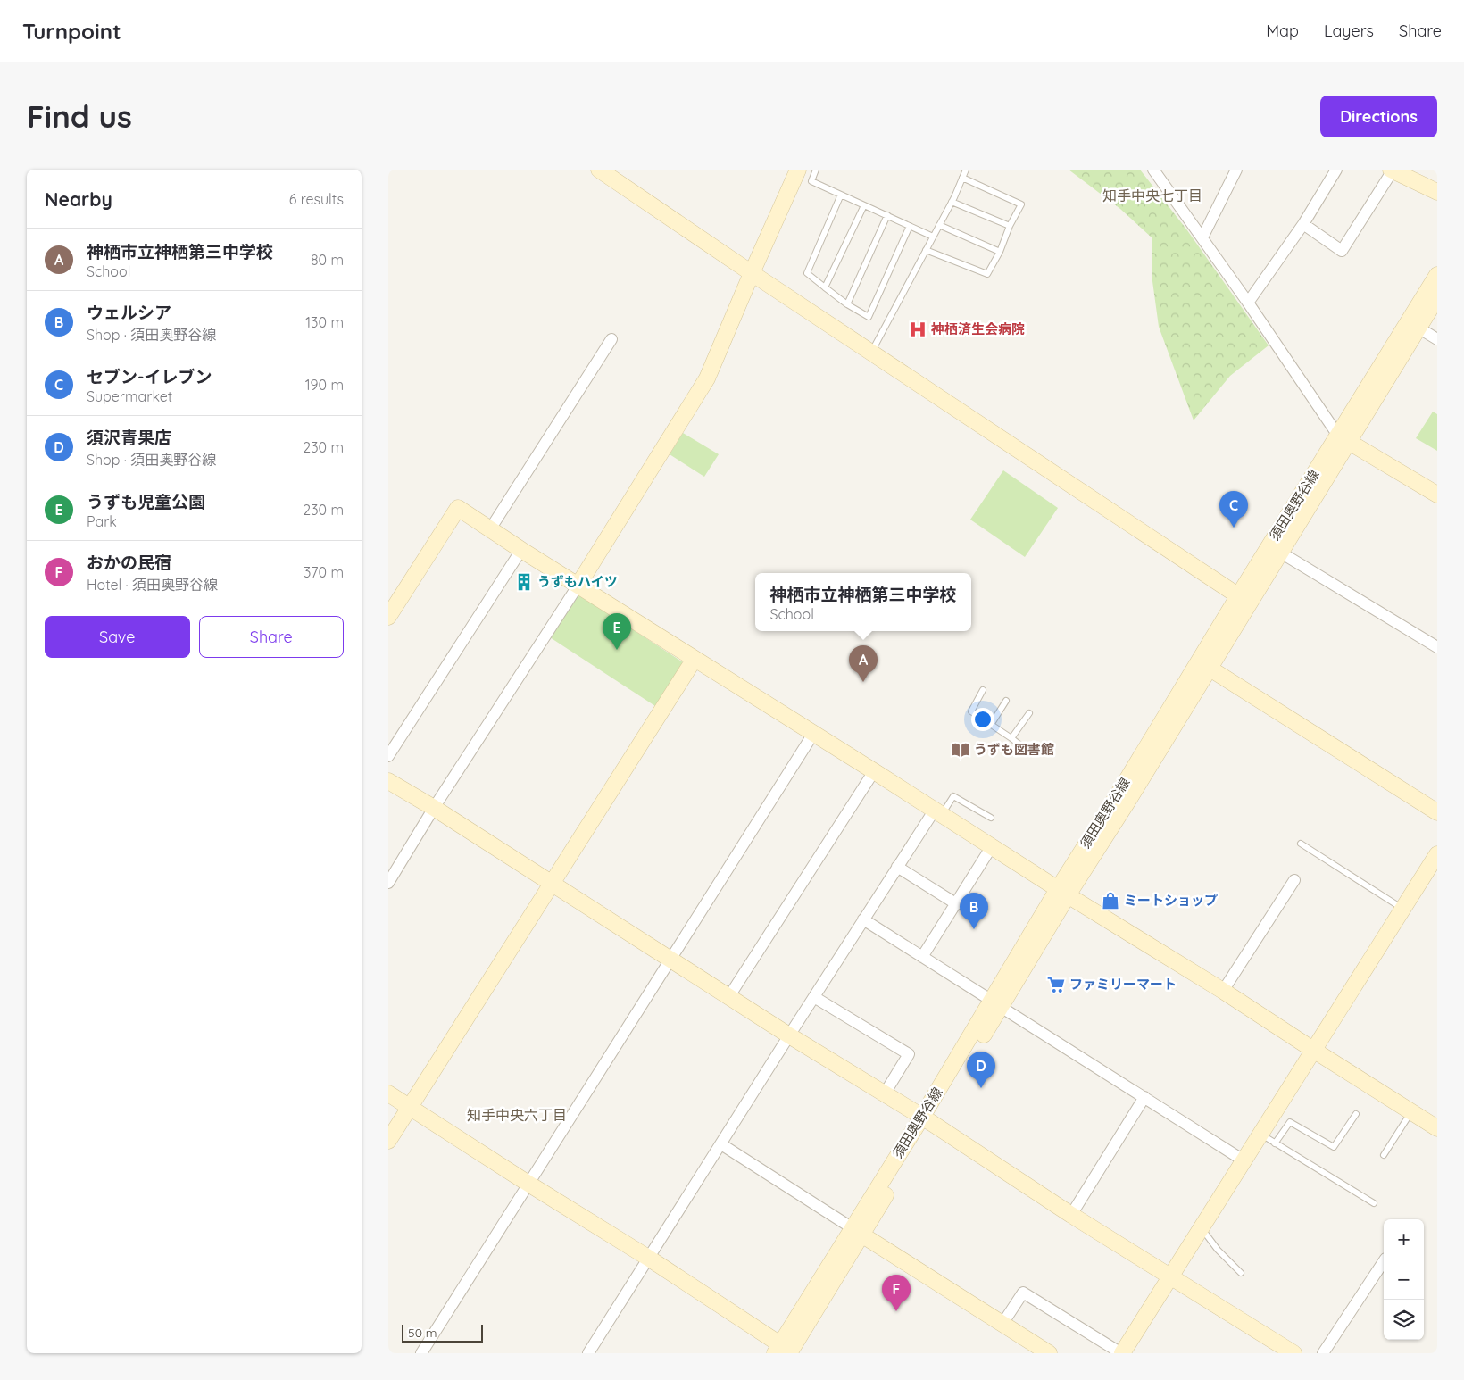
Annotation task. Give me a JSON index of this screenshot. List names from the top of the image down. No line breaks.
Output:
{"streets":{"street":["須田奥野谷線"]},"districts":["知手中央七丁目","知手中央六丁目"],"places":{"hospital":["神栖済生会病院"],"building":["うずもハイツ"],"library":["うずも図書館"],"shop":["ミートショップ"],"supermarket":["ファミリーマート"]},"scale_bar":"50 m","page":{"header":"Turnpoint","nav":["Map","Layers","Share"],"buttons":["Directions",["Save","Share"]],"title":"Find us","heading":["Nearby","6 results"],"list":[{"mark":"A","name":"神栖市立神栖第三中学校","note":"School","value":"80 m"},{"mark":"B","name":"ウェルシア","note":"Shop · 須田奥野谷線","value":"130 m"},{"mark":"C","name":"セブン-イレブン","note":"Supermarket","value":"190 m"},{"mark":"D","name":"須沢青果店","note":"Shop · 須田奥野谷線","value":"230 m"},{"mark":"E","name":"うずも児童公園","note":"Park","value":"230 m"},{"mark":"F","name":"おかの民宿","note":"Hotel · 須田奥野谷線","value":"370 m"}],"pins":["C","E","A","B","D","F"],"popup":["神栖市立神栖第三中学校","School"],"map_buttons":["+","−"],"scale":"50 m"}}
